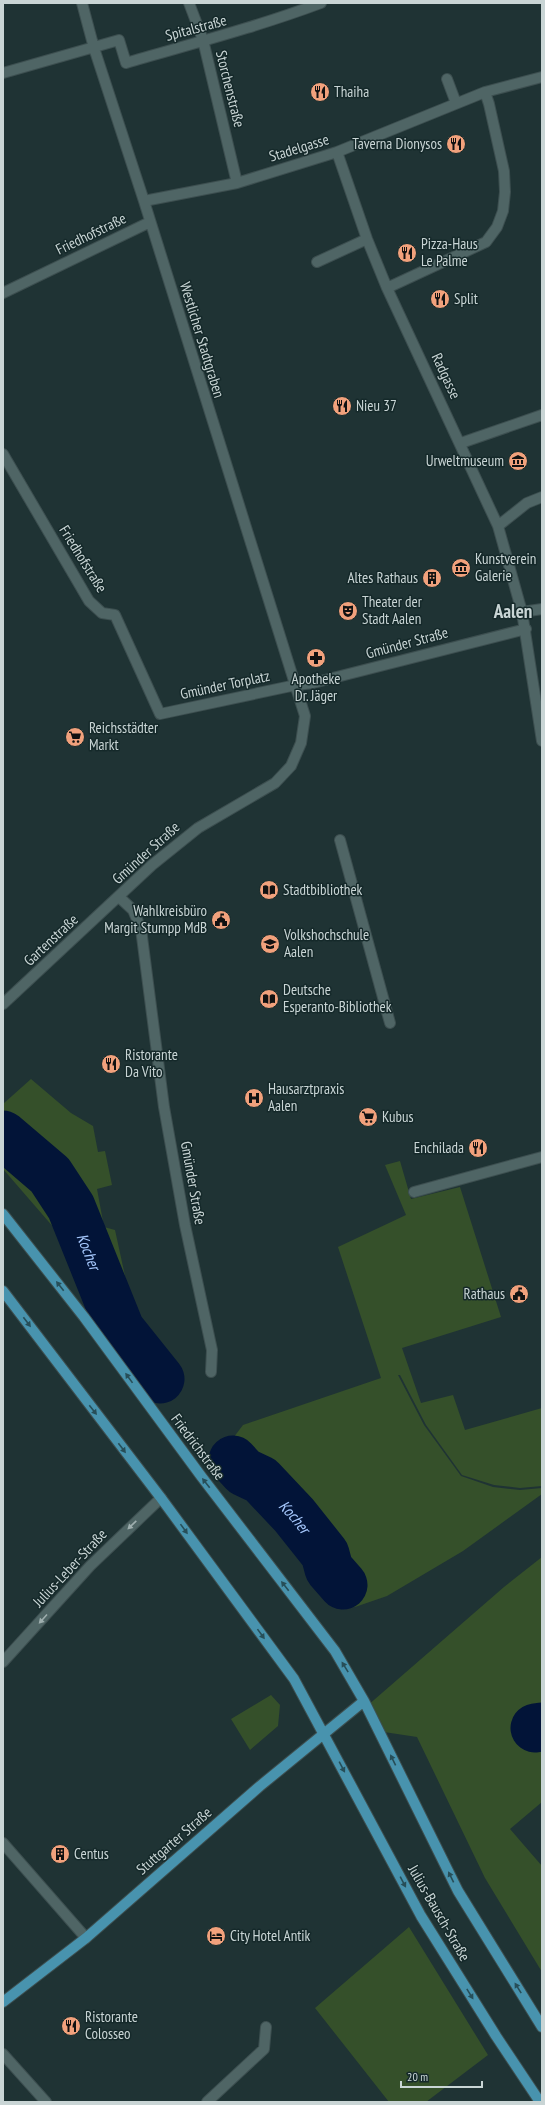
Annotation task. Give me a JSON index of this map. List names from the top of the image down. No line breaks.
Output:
{"streets":{"main road":["Friedrichstraße","Stuttgarter Straße","Julius-Bausch-Straße"],"street":["Spitalstraße","Storchenstraße","Stadelgasse","Friedhofstraße","Westlicher Stadtgraben","Radgasse","Gmünder Straße","Gmünder Torplatz","Gartenstraße","Julius-Leber-Straße"]},"crossings":[["Spitalstraße","Storchenstraße"],["Spitalstraße","Westlicher Stadtgraben"],["Storchenstraße","Stadelgasse"],["Stadelgasse","Westlicher Stadtgraben"],["Stadelgasse","Radgasse"],["Friedhofstraße","Westlicher Stadtgraben"],["Friedhofstraße","Gmünder Torplatz"],["Westlicher Stadtgraben","Gmünder Straße"],["Westlicher Stadtgraben","Gmünder Torplatz"],["Radgasse","Gmünder Straße"],["Gmünder Straße","Gmünder Torplatz"],["Gmünder Straße","Gartenstraße"],["Friedrichstraße","Stuttgarter Straße"],["Friedrichstraße","Julius-Bausch-Straße"],["Stuttgarter Straße","Julius-Bausch-Straße"]],"one_way":["Julius-Leber-Straße"],"districts":["Aalen"],"water":["Kocher"],"places":{"restaurant":["Thaiha","Taverna Dionysos","Pizza-Haus Le Palme","Split","Nieu 37","Ristorante Da Vito","Enchilada","Ristorante Colosseo"],"museum":["Urweltmuseum","Kunstverein Galerie"],"building":["Altes Rathaus","Centus"],"theatre":["Theater der Stadt Aalen"],"pharmacy":["Apotheke Dr. Jäger"],"supermarket":["Reichsstädter Markt","Kubus"],"library":["Stadtbibliothek","Deutsche Esperanto-Bibliothek"],"public building":["Wahlkreisbüro Margit Stumpp MdB","Rathaus"],"school or university":["Volkshochschule Aalen"],"hospital":["Hausarztpraxis Aalen"],"hotel":["City Hotel Antik"]},"scale_bar":"20 m"}
